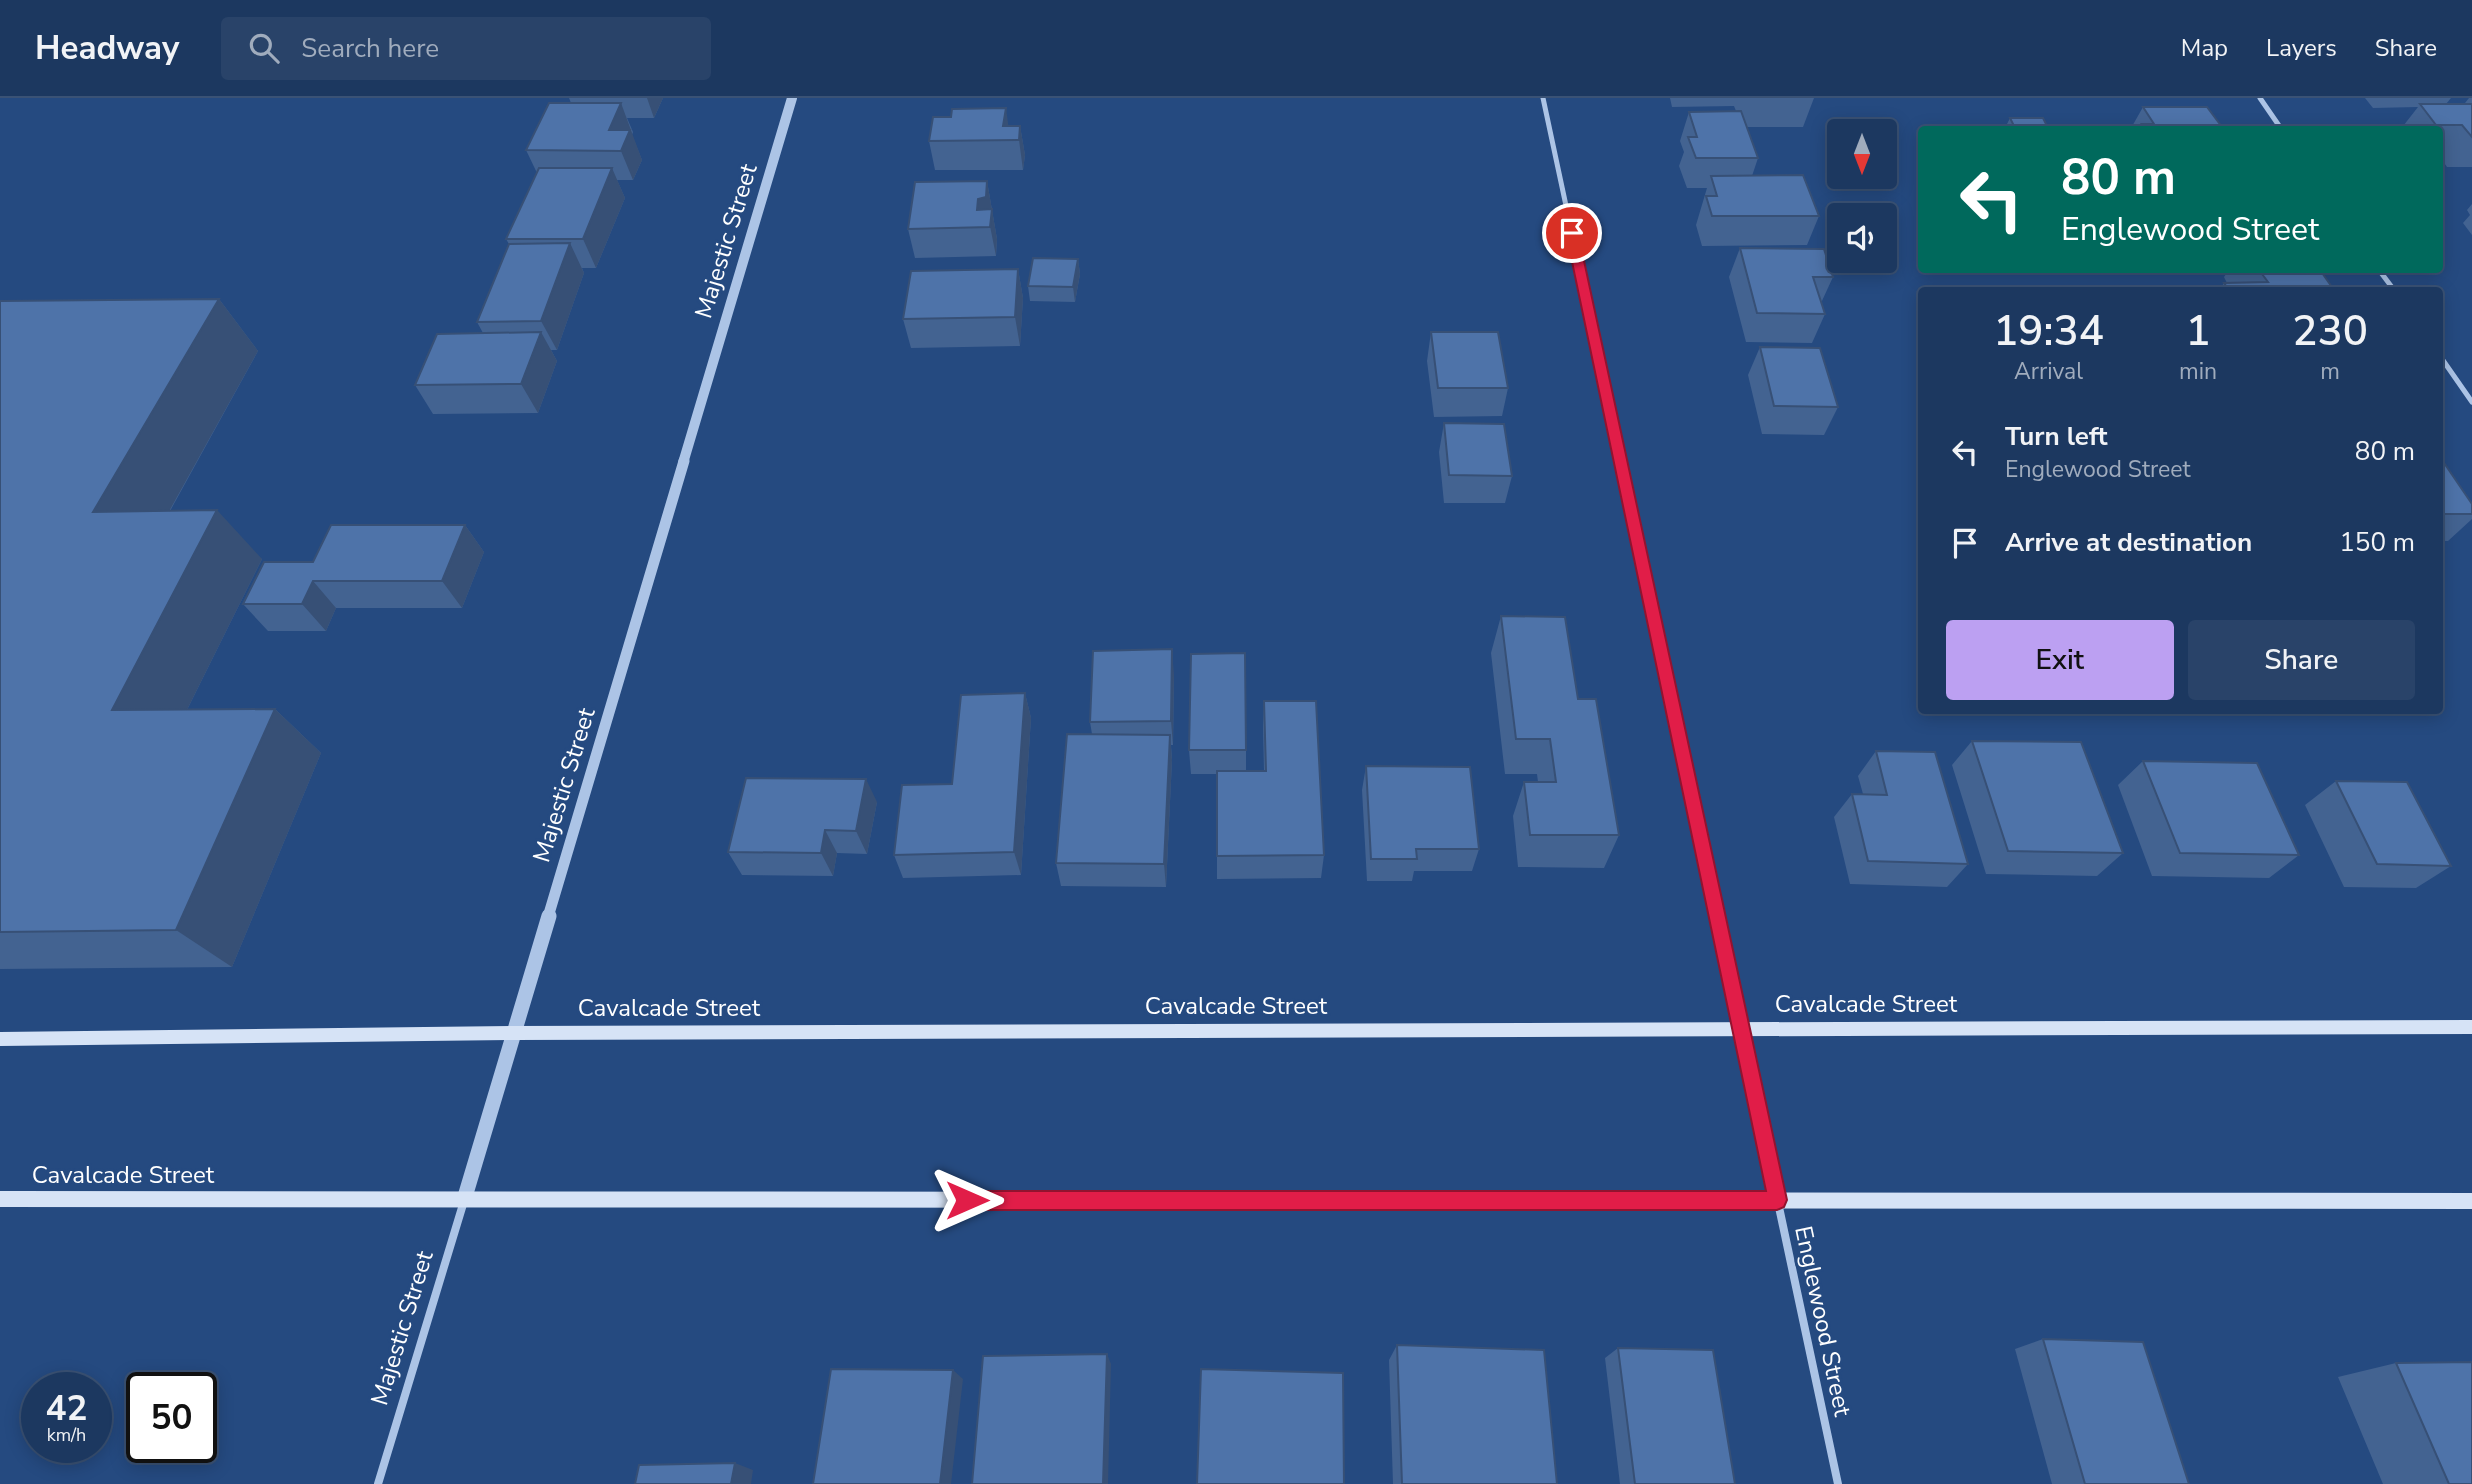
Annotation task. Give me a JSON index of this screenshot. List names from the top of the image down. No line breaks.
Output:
{"streets":{"main road":["Cavalcade Street"],"street":["Majestic Street","Englewood Street"]},"crossings":[["Majestic Street","Cavalcade Street"],["Cavalcade Street","Englewood Street"]],"north":"bottom","page":{"header":"Headway","search":"Search here","nav":["Map","Layers","Share"],"turn":["80 m","Englewood Street"],"eta":["19:34","Arrival","1","min","230","m"],"list":[{"name":"Turn left","note":"Englewood Street","value":"80 m"},{"name":"Arrive at destination","value":"150 m"}],"buttons":["Exit","Share"],"speed":"42 km/h","limit":"50"}}
